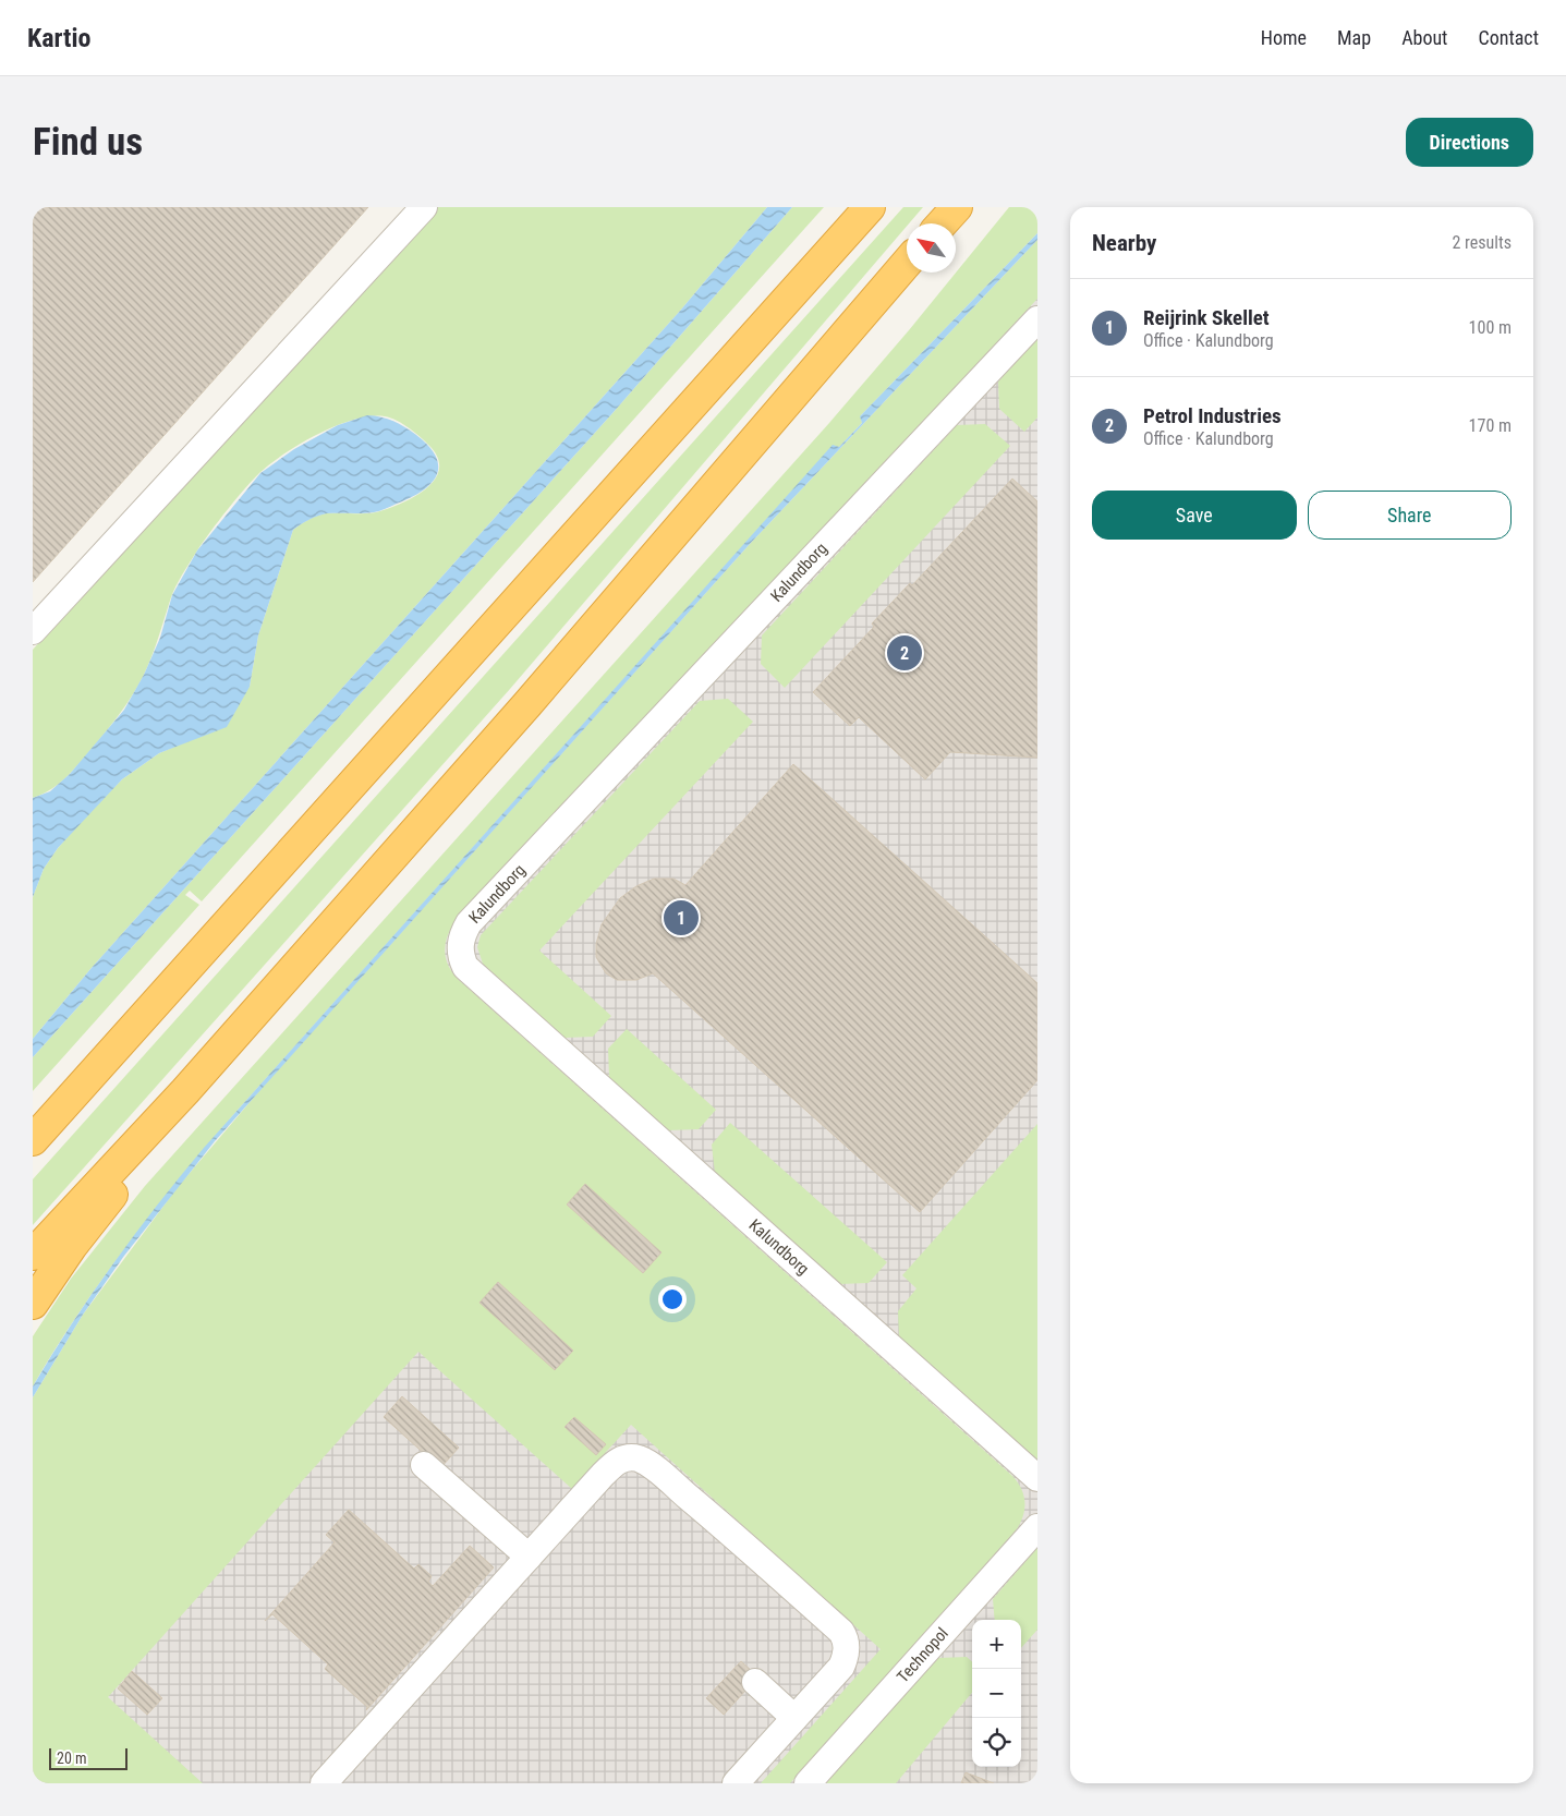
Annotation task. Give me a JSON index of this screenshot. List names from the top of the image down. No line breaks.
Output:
{"streets":{"street":["Kalundborg","Technopol"]},"scale_bar":"20 m","north":"top left","page":{"header":"Kartio","nav":["Home","Map","About","Contact"],"buttons":["Directions",["Save","Share"]],"title":"Find us","heading":["Nearby","2 results"],"list":[{"mark":"1","name":"Reijrink Skellet","note":"Office · Kalundborg","value":"100 m"},{"mark":"2","name":"Petrol Industries","note":"Office · Kalundborg","value":"170 m"}],"pins":["2","1"],"map_buttons":["+","−"],"scale":"20 m"}}
